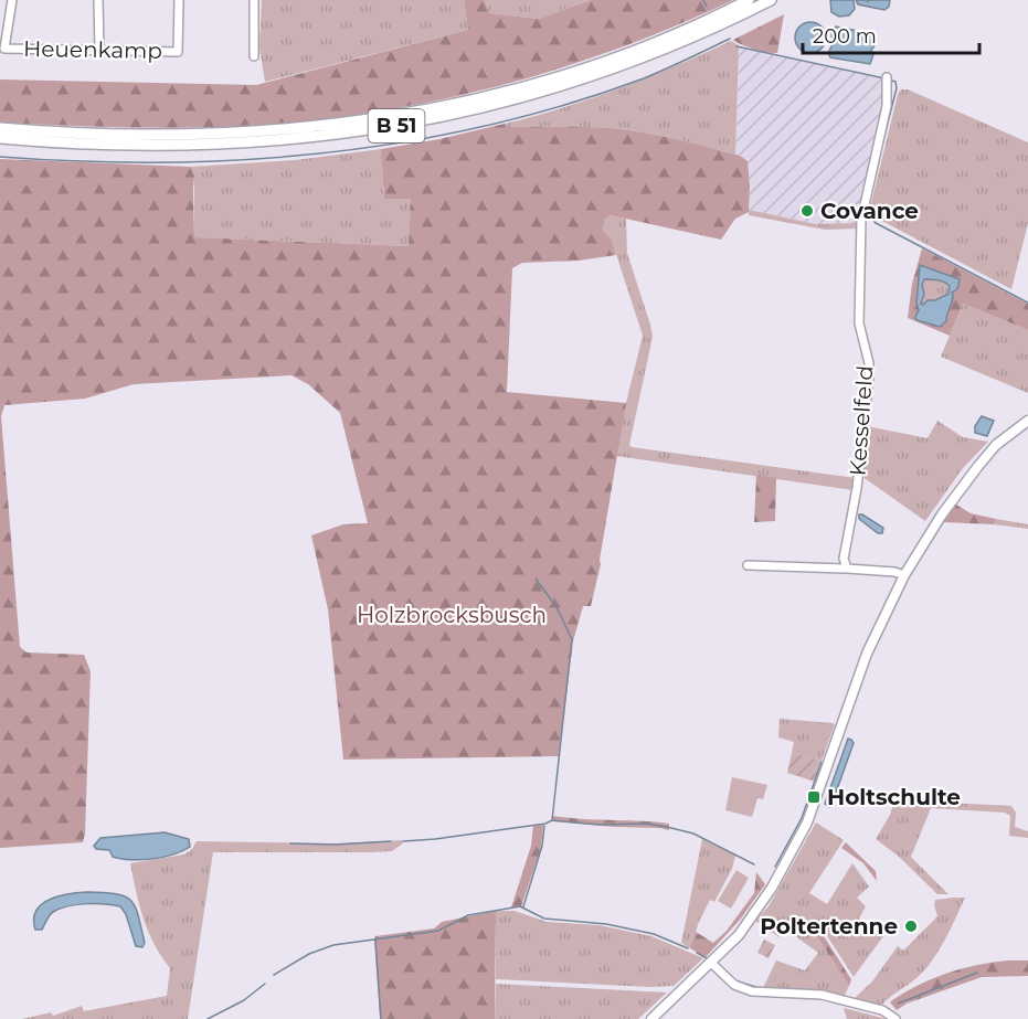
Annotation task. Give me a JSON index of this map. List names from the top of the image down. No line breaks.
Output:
{"streets":{"highway":["B 51"],"street":["Heuenkamp","Kesselfeld"]},"parks":["Holzbrocksbusch"],"places":{"other":["Covance","Poltertenne"],"transit":["Holtschulte"]},"scale_bar":"200 m"}
